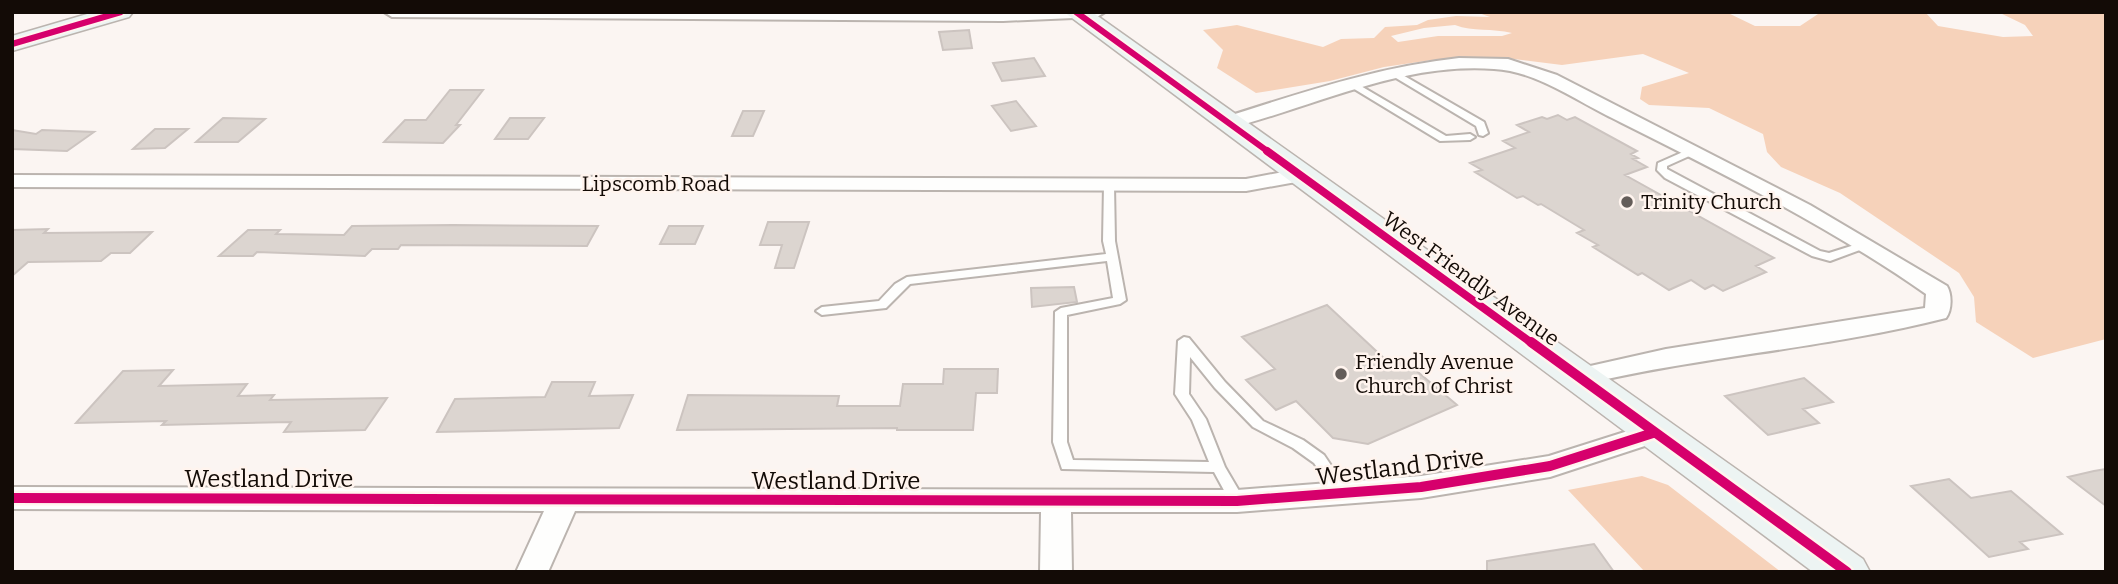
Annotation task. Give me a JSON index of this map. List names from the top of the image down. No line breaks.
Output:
{"streets":{"main road":["West Friendly Avenue"],"street":["Lipscomb Road","Westland Drive"]},"crossings":[["Lipscomb Road","West Friendly Avenue"],["West Friendly Avenue","Westland Drive"]],"places":["Trinity Church","Friendly Avenue Church of Christ"]}
